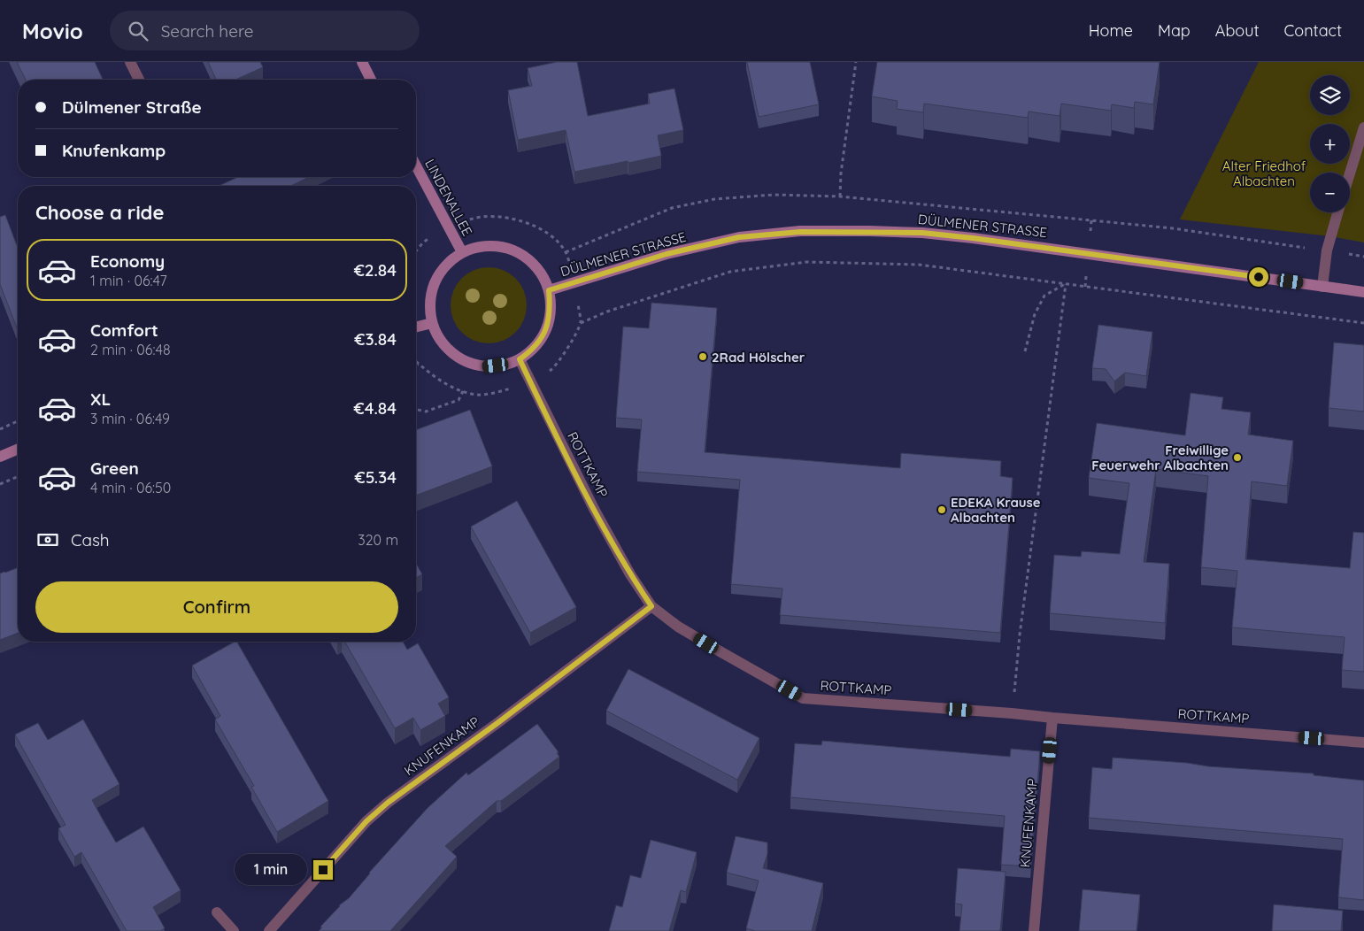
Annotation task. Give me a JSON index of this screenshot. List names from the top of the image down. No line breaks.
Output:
{"streets":{"main road":["LINDENALLEE","DÜLMENER STRASSE"],"street":["ROTTKAMP","KNUFENKAMP"]},"crossings":[["LINDENALLEE","DÜLMENER STRASSE"],["LINDENALLEE","ROTTKAMP"],["DÜLMENER STRASSE","ROTTKAMP"],["ROTTKAMP","KNUFENKAMP"]],"parks":["Alter Friedhof Albachten"],"places":["2Rad Hölscher","Freiwillige Feuerwehr Albachten","EDEKA Krause Albachten"],"page":{"header":"Movio","search":"Search here","nav":["Home","Map","About","Contact"],"map_buttons":["+","−"],"banner":["Dülmener Straße","Knufenkamp"],"heading":"Choose a ride","list":[{"name":"Economy","note":"1 min · 06:47","value":"€2.84"},{"name":"Comfort","note":"2 min · 06:48","value":"€3.84"},{"name":"XL","note":"3 min · 06:49","value":"€4.84"},{"name":"Green","note":"4 min · 06:50","value":"€5.34"}],"pay":["Cash","320 m"],"buttons":"Confirm","bubble":"1 min"}}
